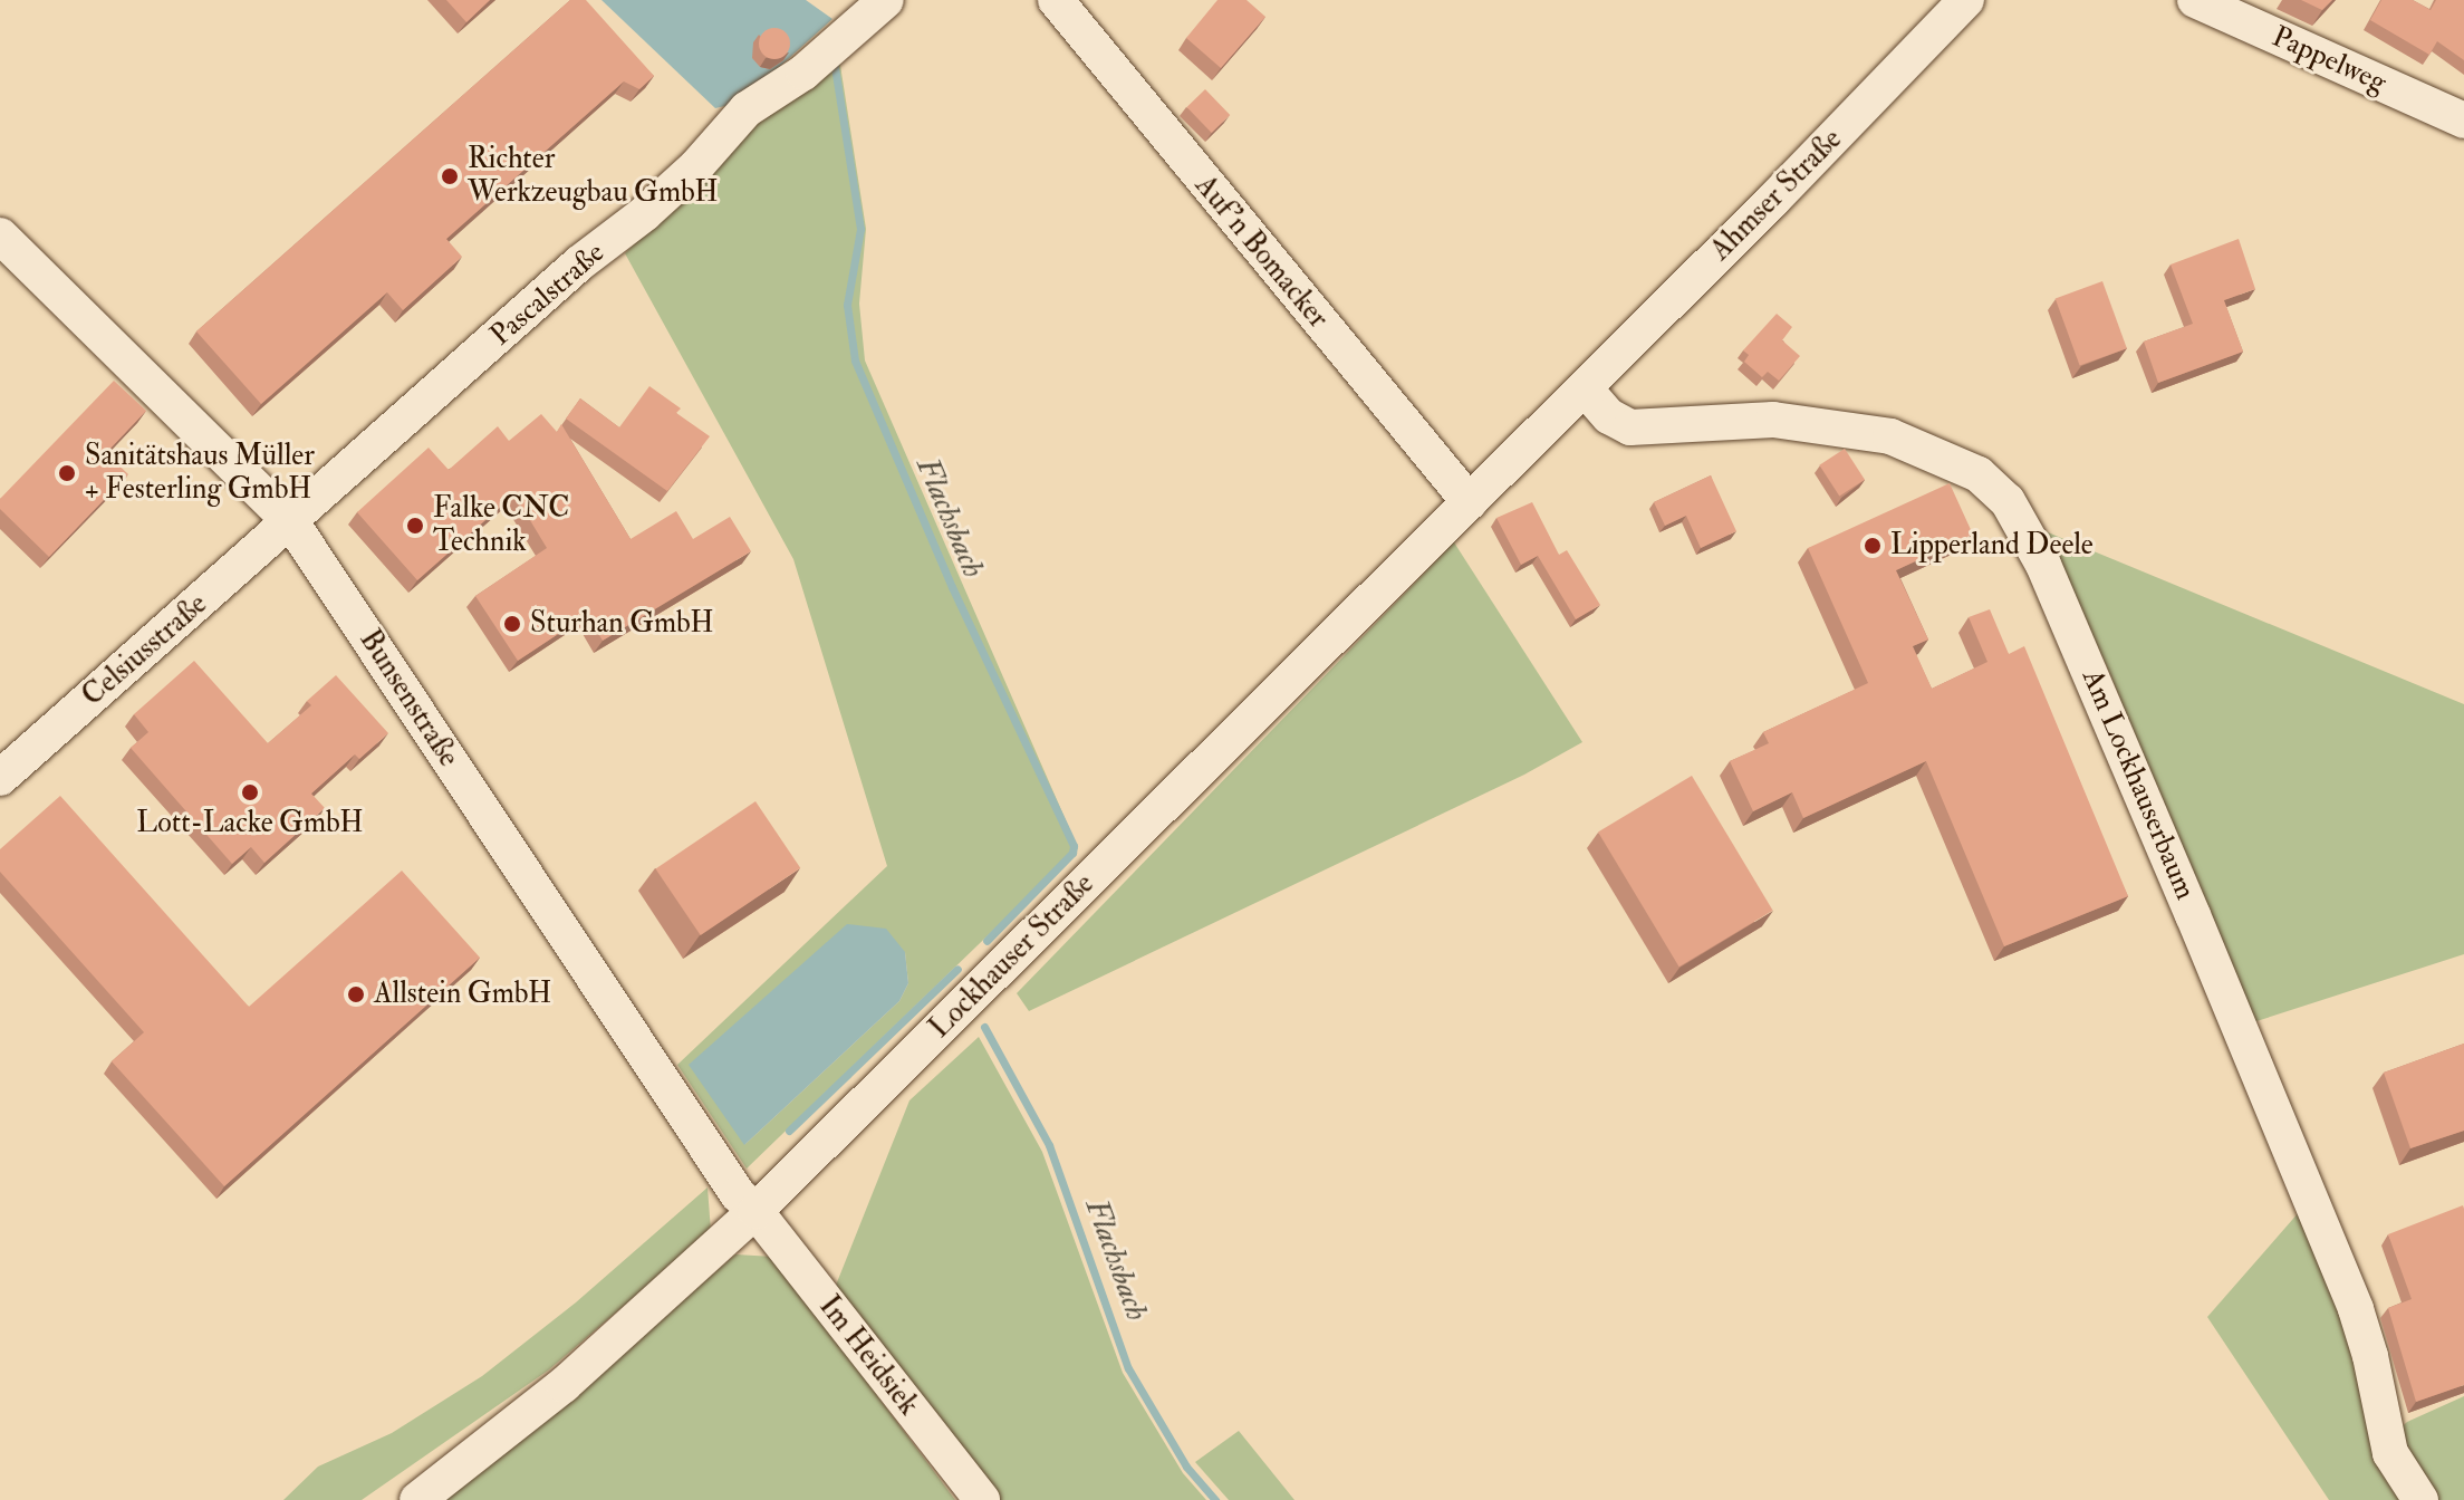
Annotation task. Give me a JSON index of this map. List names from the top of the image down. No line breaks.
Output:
{"streets":{"street":["Pappelweg","Ahmser Straße","Auf'n Bomacker","Pascalstraße","Celsiusstraße","Bunsenstraße","Am Lockhauserbaum","Lockhauser Straße","Im Heidsiek"]},"crossings":[["Ahmser Straße","Am Lockhauserbaum"],["Ahmser Straße","Lockhauser Straße"],["Auf'n Bomacker","Lockhauser Straße"],["Pascalstraße","Celsiusstraße"],["Pascalstraße","Bunsenstraße"],["Celsiusstraße","Bunsenstraße"],["Bunsenstraße","Lockhauser Straße"],["Bunsenstraße","Im Heidsiek"],["Am Lockhauserbaum","Lockhauser Straße"],["Lockhauser Straße","Im Heidsiek"]],"water":["Flachsbach"],"places":["Richter Werkzeugbau GmbH","Sanitätshaus Müller + Festerling GmbH","Falke CNC Technik","Lipperland Deele","Sturhan GmbH","Lott-Lacke GmbH","Allstein GmbH"]}
